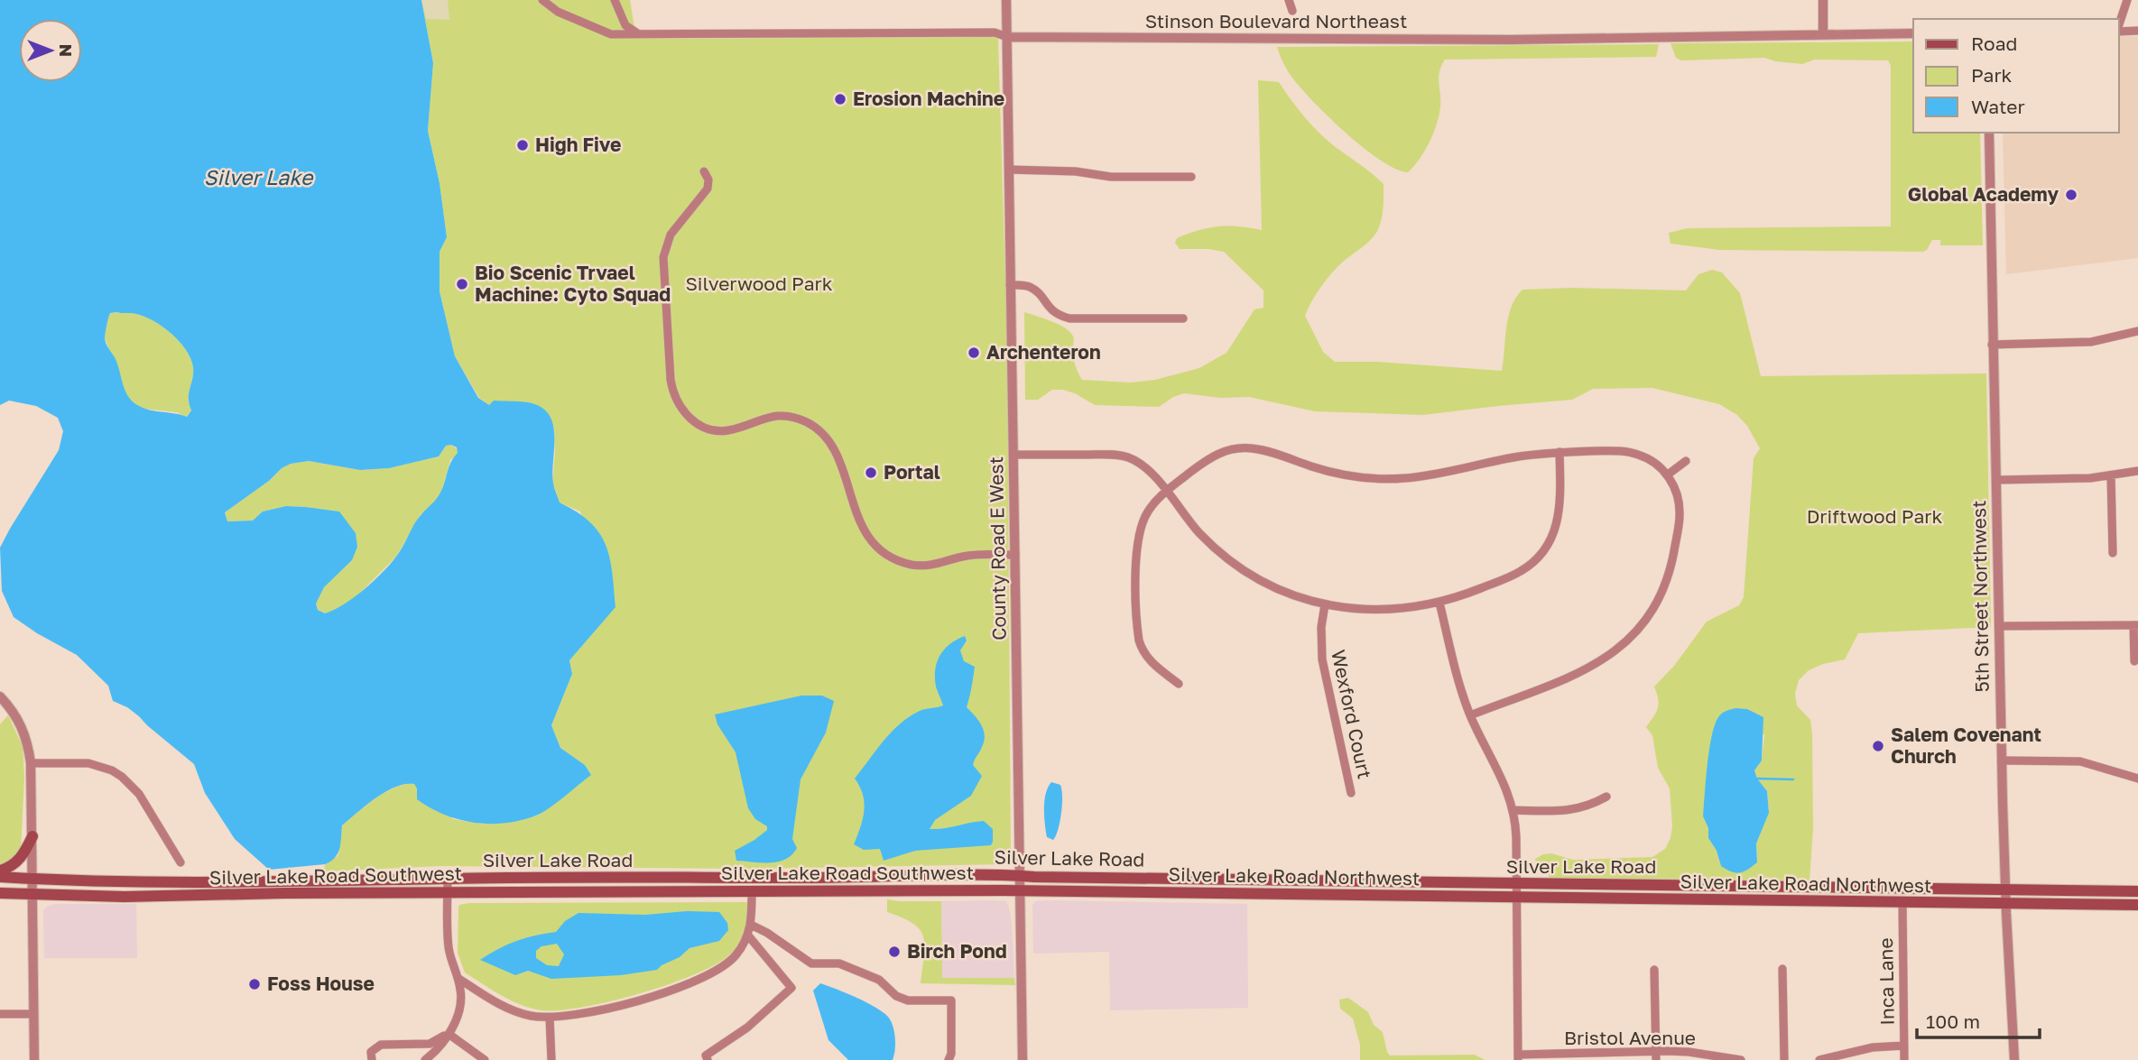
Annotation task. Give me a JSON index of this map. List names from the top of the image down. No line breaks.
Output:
{"streets":{"main road":["Silver Lake Road","Silver Lake Road Southwest","Silver Lake Road Northwest"],"street":["Stinson Boulevard Northeast","County Road E West","5th Street Northwest","Wexford Court","Inca Lane","Bristol Avenue"]},"crossings":[["Stinson Boulevard Northeast","County Road E West"],["County Road E West","Silver Lake Road"],["County Road E West","Silver Lake Road Southwest"],["County Road E West","Silver Lake Road Northwest"],["5th Street Northwest","Silver Lake Road"],["5th Street Northwest","Silver Lake Road Northwest"],["Silver Lake Road Southwest","Silver Lake Road Northwest"],["Silver Lake Road Northwest","Inca Lane"]],"water":["Silver Lake"],"parks":["Silverwood Park","Driftwood Park"],"places":["Erosion Machine","High Five","Global Academy","Bio Scenic Trvael Machine: Cyto Squad","Archenteron","Portal","Salem Covenant Church","Birch Pond","Foss House"],"legend":["Road","Park","Water"],"scale_bar":"100 m","north":"right"}
